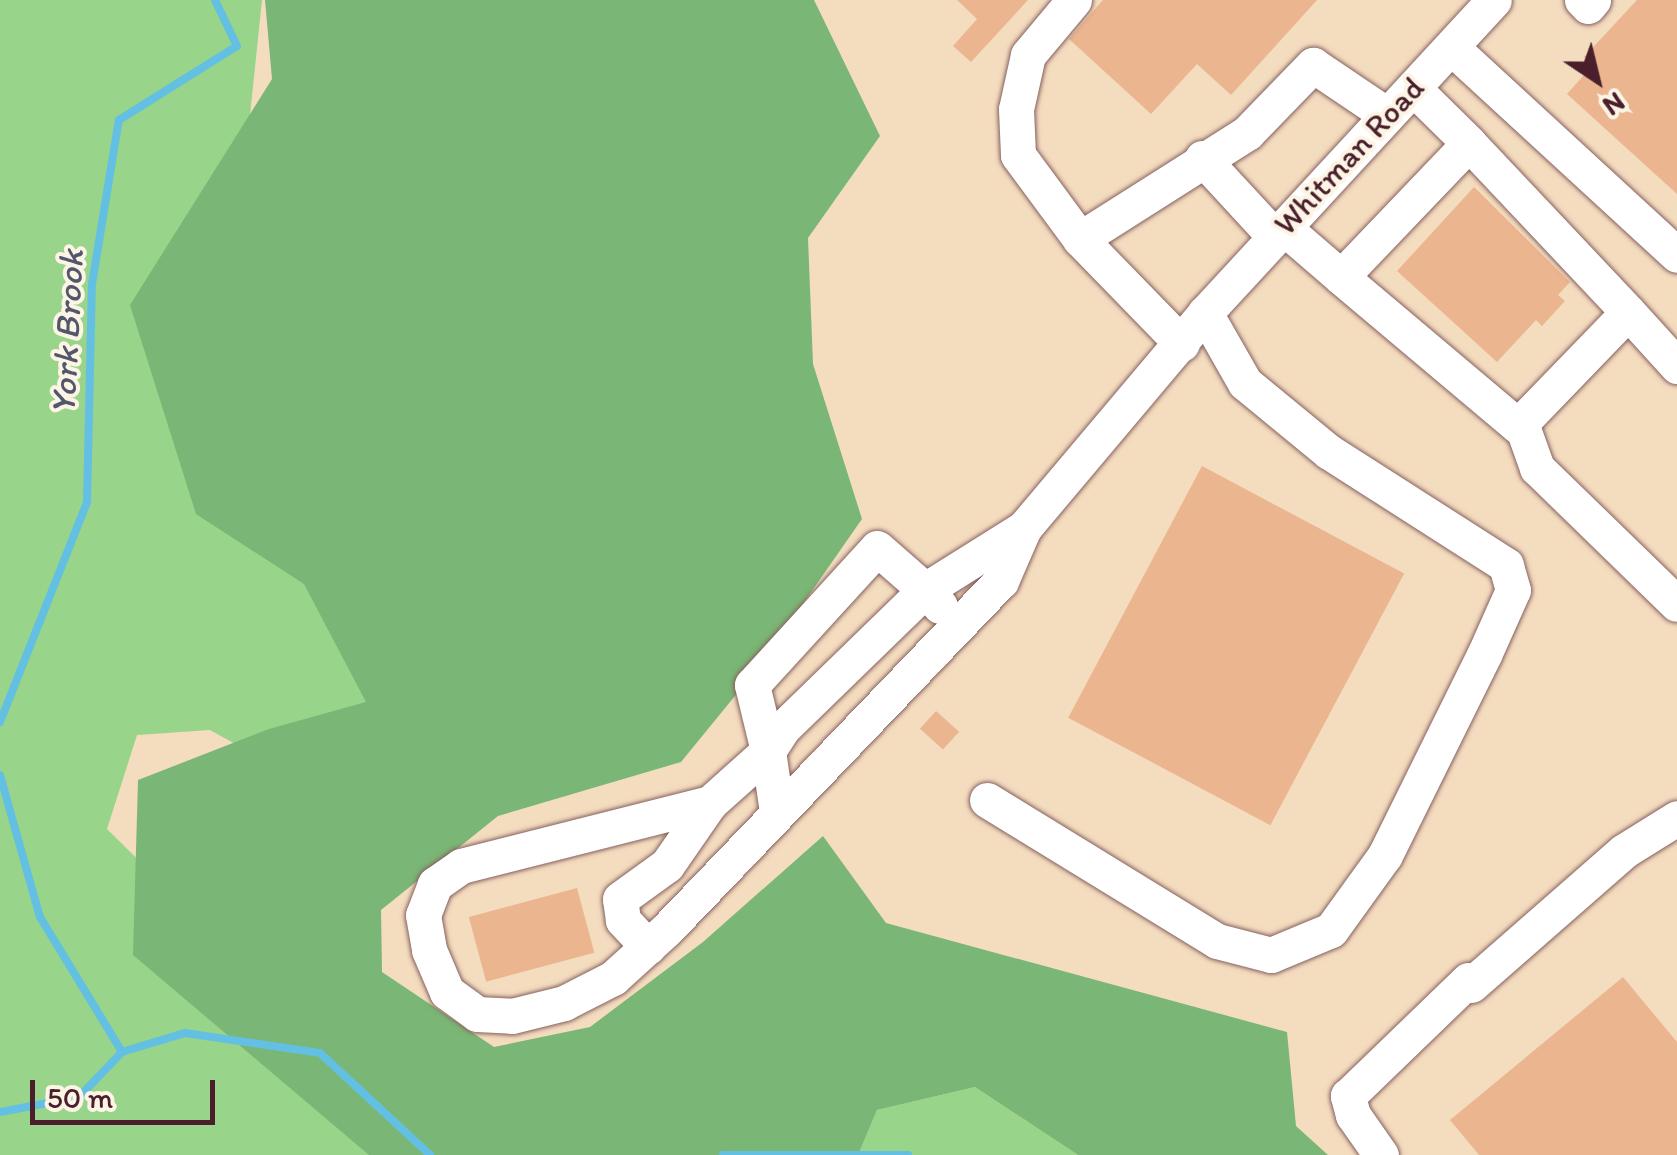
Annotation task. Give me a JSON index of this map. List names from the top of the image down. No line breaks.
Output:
{"streets":{"street":["Whitman Road"]},"water":["York Brook"],"scale_bar":"50 m","north":"bottom right"}
